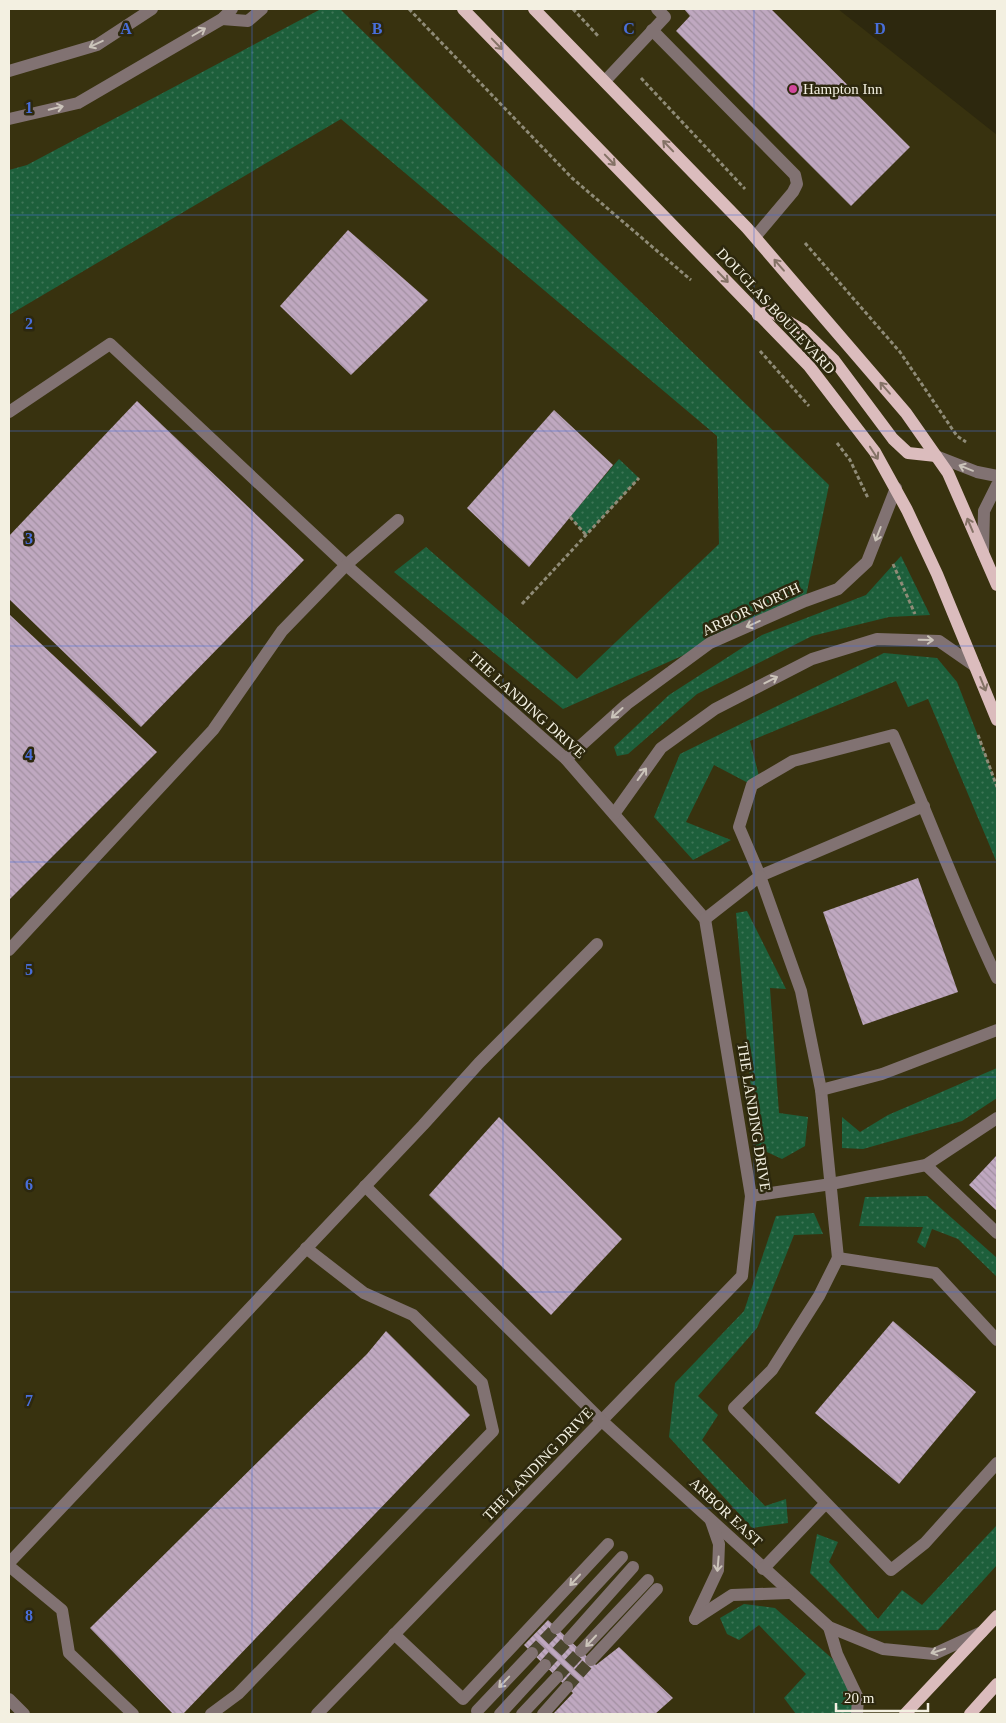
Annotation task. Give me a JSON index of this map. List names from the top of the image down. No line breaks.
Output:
{"streets":{"main road":["DOUGLAS BOULEVARD"],"street":["ARBOR NORTH","THE LANDING DRIVE","ARBOR EAST"]},"crossings":[["DOUGLAS BOULEVARD","ARBOR NORTH"],["ARBOR NORTH","THE LANDING DRIVE"],["THE LANDING DRIVE","ARBOR EAST"]],"one_way":["ARBOR NORTH"],"places":["Hampton Inn"],"scale_bar":"20 m","grid":{"columns":["A","B","C","D"],"rows":["1","2","3","4","5","6","7","8"]}}
